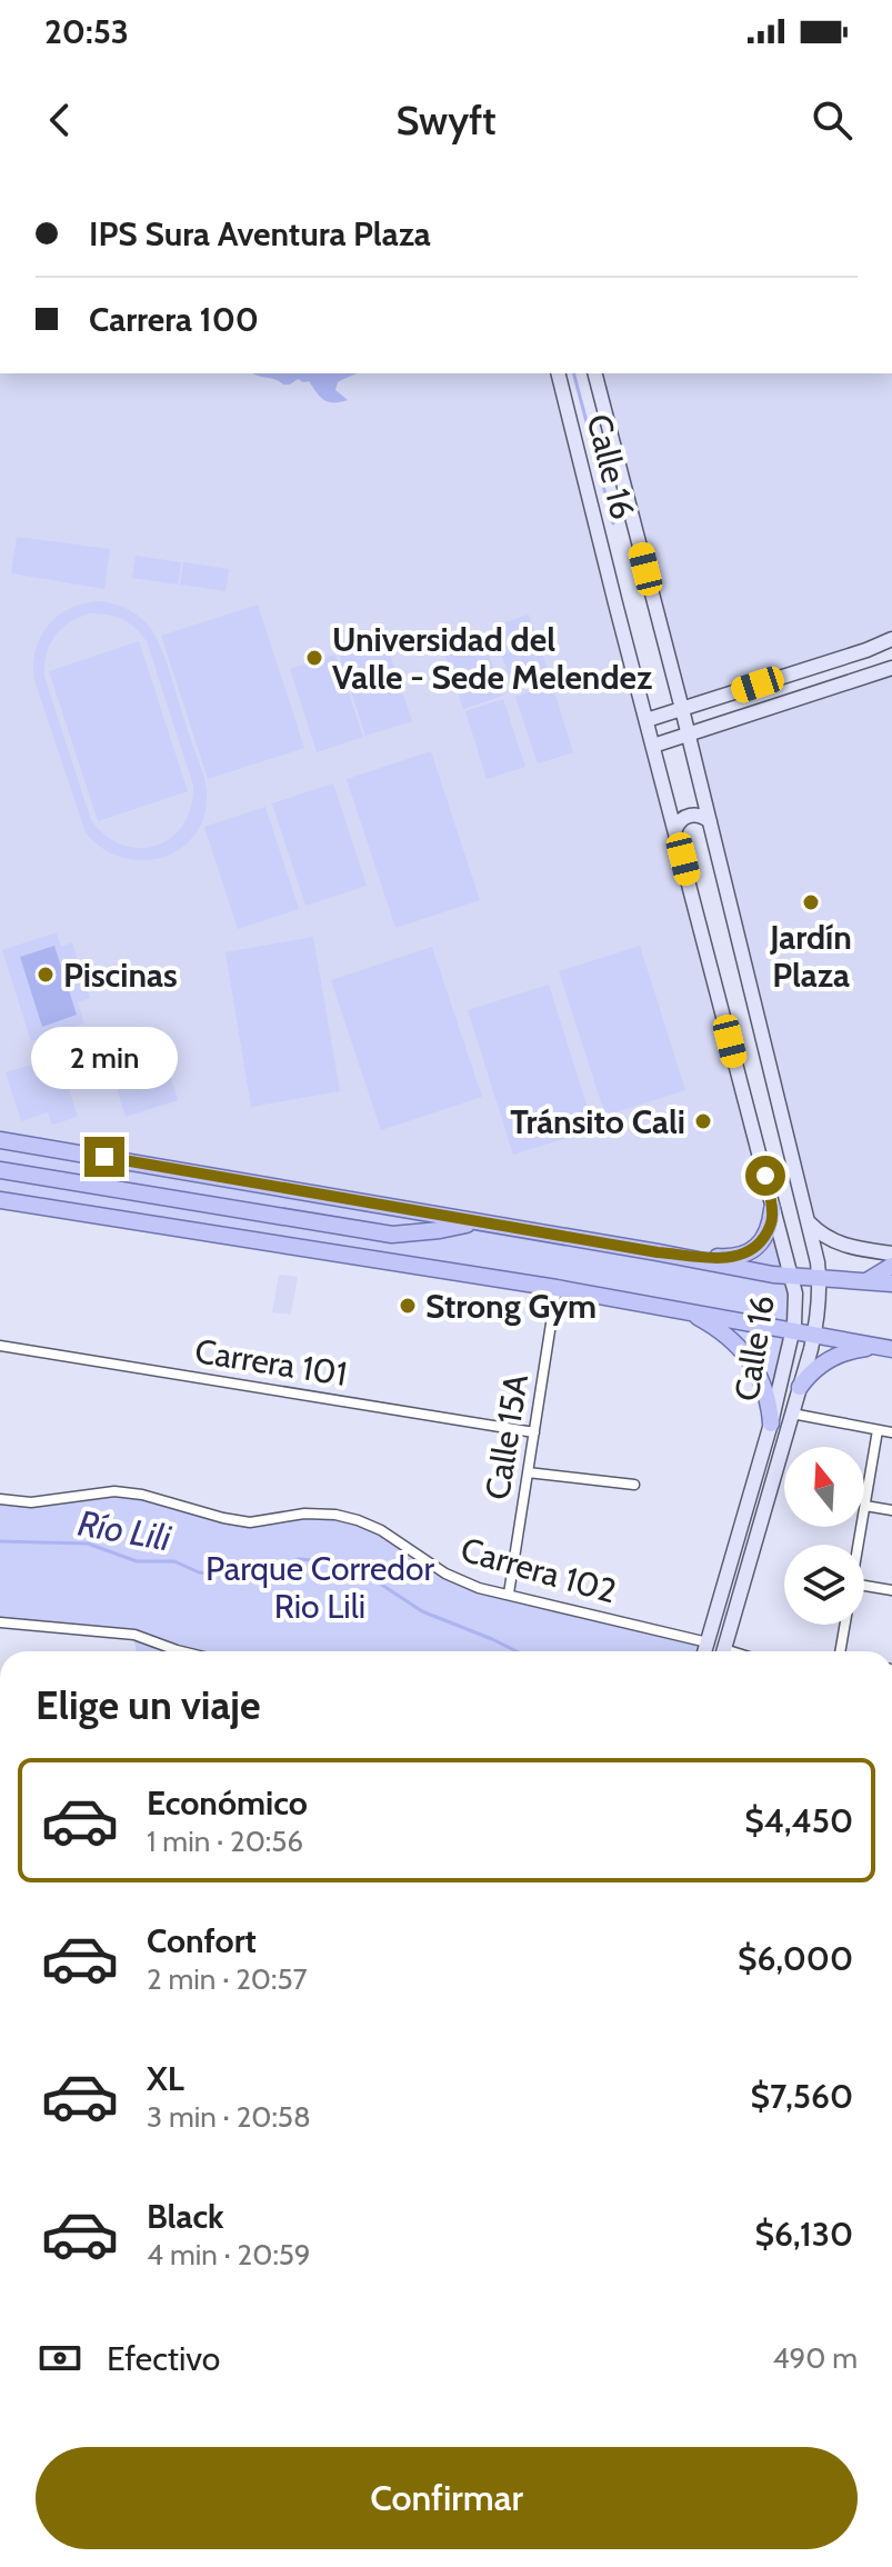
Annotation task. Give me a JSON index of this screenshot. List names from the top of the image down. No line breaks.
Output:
{"streets":{"street":["Calle 16","Carrera 101","Calle 15A","Carrera 102"]},"crossings":[["Calle 16","Carrera 102"],["Carrera 101","Calle 15A"],["Calle 15A","Carrera 102"]],"water":["Río Lili"],"parks":["Parque Corredor Rio Lili"],"places":["Universidad del Valle - Sede Melendez","Jardín Plaza","Piscinas","Tránsito Cali","Strong Gym"],"north":"top","page":{"status":"20:53","header":"Swyft","banner":["IPS Sura Aventura Plaza","Carrera 100"],"bubble":"2 min","heading":"Elige un viaje","list":[{"name":"Económico","note":"1 min · 20:56","value":"$4,450"},{"name":"Confort","note":"2 min · 20:57","value":"$6,000"},{"name":"XL","note":"3 min · 20:58","value":"$7,560"},{"name":"Black","note":"4 min · 20:59","value":"$6,130"}],"pay":["Efectivo","490 m"],"buttons":"Confirmar"}}
